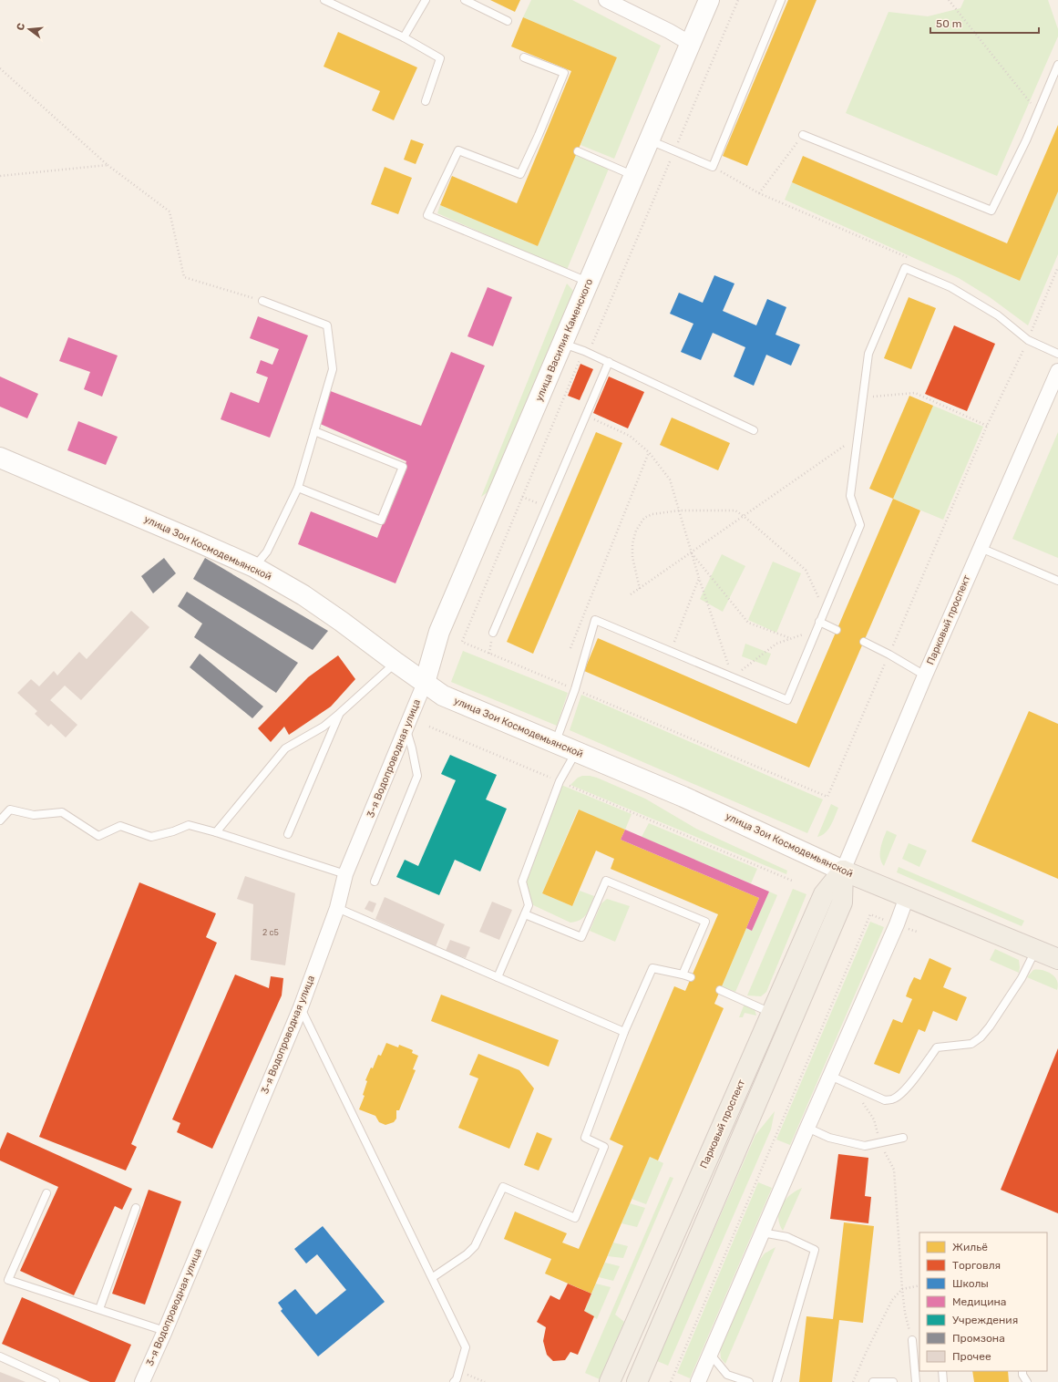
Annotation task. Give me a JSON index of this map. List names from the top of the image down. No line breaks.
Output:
{"streets":{"main road":["улица Василия Каменского","улица Зои Космодемьянской","Парковый проспект"],"street":["3-я Водопроводная улица"]},"crossings":[["улица Василия Каменского","улица Зои Космодемьянской"],["улица Василия Каменского","3-я Водопроводная улица"],["улица Зои Космодемьянской","Парковый проспект"],["улица Зои Космодемьянской","3-я Водопроводная улица"]],"house_numbers":["2 с5"],"legend":["Жильё","Торговля","Школы","Медицина","Учреждения","Промзона","Прочее"],"scale_bar":"50 m","north":"left"}
